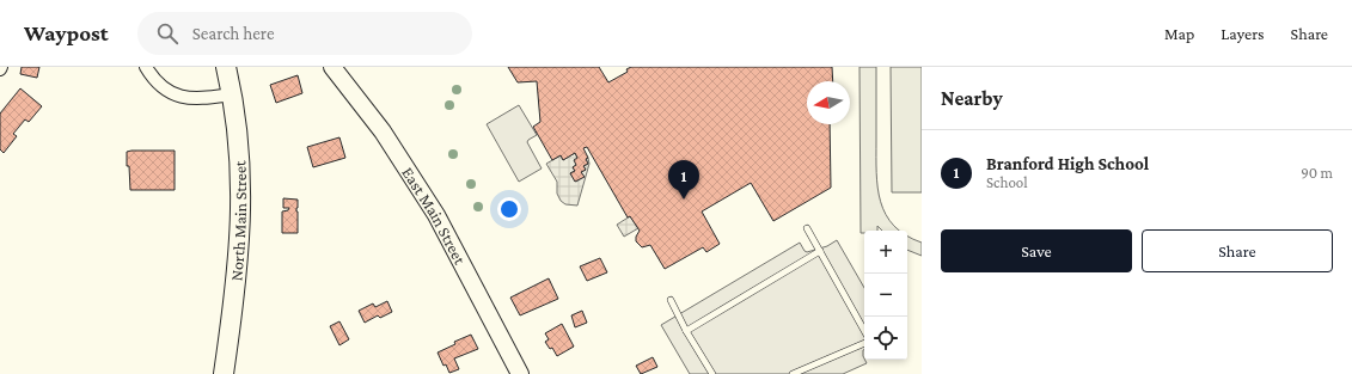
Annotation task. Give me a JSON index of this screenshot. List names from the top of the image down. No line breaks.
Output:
{"streets":{"main road":["North Main Street"],"street":["East Main Street"]},"north":"left","page":{"header":"Waypost","search":"Search here","nav":["Map","Layers","Share"],"heading":"Nearby","list":[{"mark":"1","name":"Branford High School","note":"School","value":"90 m"}],"pins":"1","buttons":["Save","Share"],"map_buttons":["+","−"]}}
